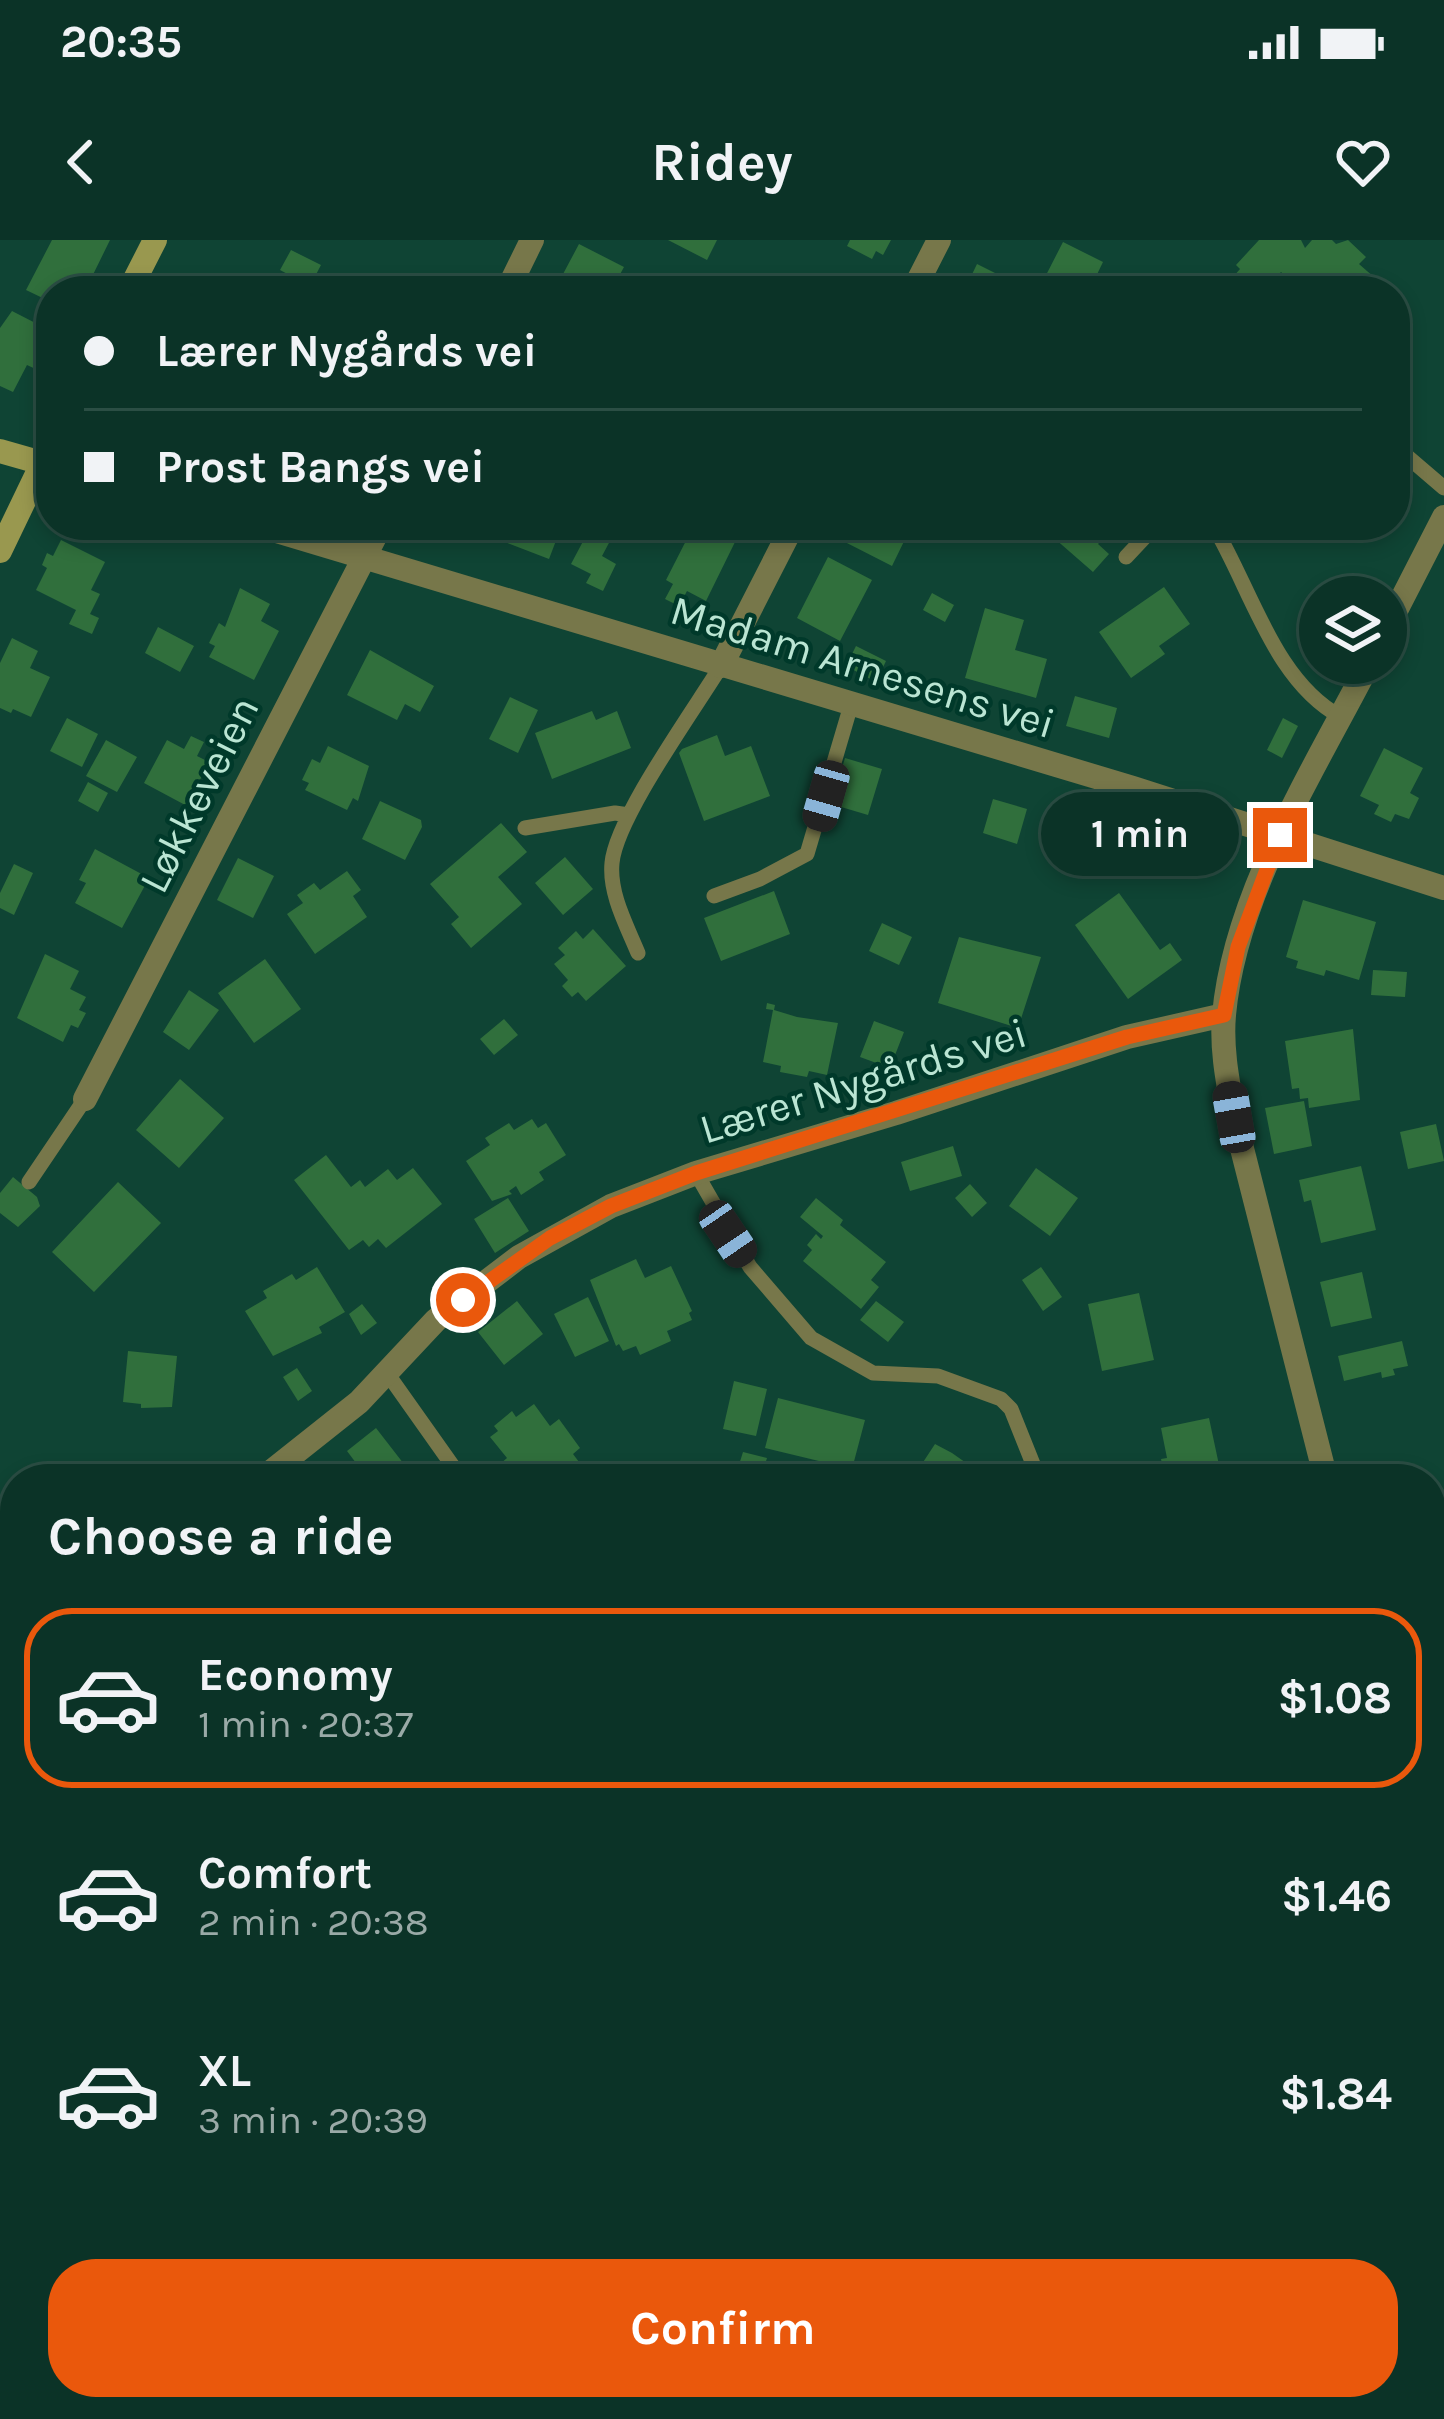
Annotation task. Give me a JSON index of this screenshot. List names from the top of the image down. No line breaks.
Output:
{"streets":{"street":["Madam Arnesens vei","Løkkeveien","Lærer Nygårds vei"]},"crossings":[["Madam Arnesens vei","Løkkeveien"]],"page":{"status":"20:35","header":"Ridey","banner":["Lærer Nygårds vei","Prost Bangs vei"],"bubble":"1 min","heading":"Choose a ride","list":[{"name":"Economy","note":"1 min · 20:37","value":"$1.08"},{"name":"Comfort","note":"2 min · 20:38","value":"$1.46"},{"name":"XL","note":"3 min · 20:39","value":"$1.84"}],"buttons":"Confirm"}}
